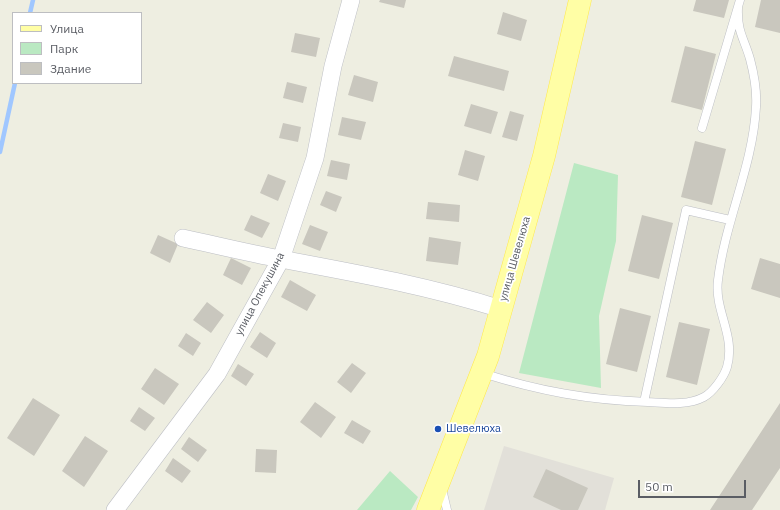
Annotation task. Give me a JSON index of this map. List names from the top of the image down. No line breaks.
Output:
{"streets":{"main road":["улица Шевелюха"],"street":["улица Опекушина"]},"places":["Шевелюха"],"legend":["Улица","Парк","Здание"],"scale_bar":"50 m"}
